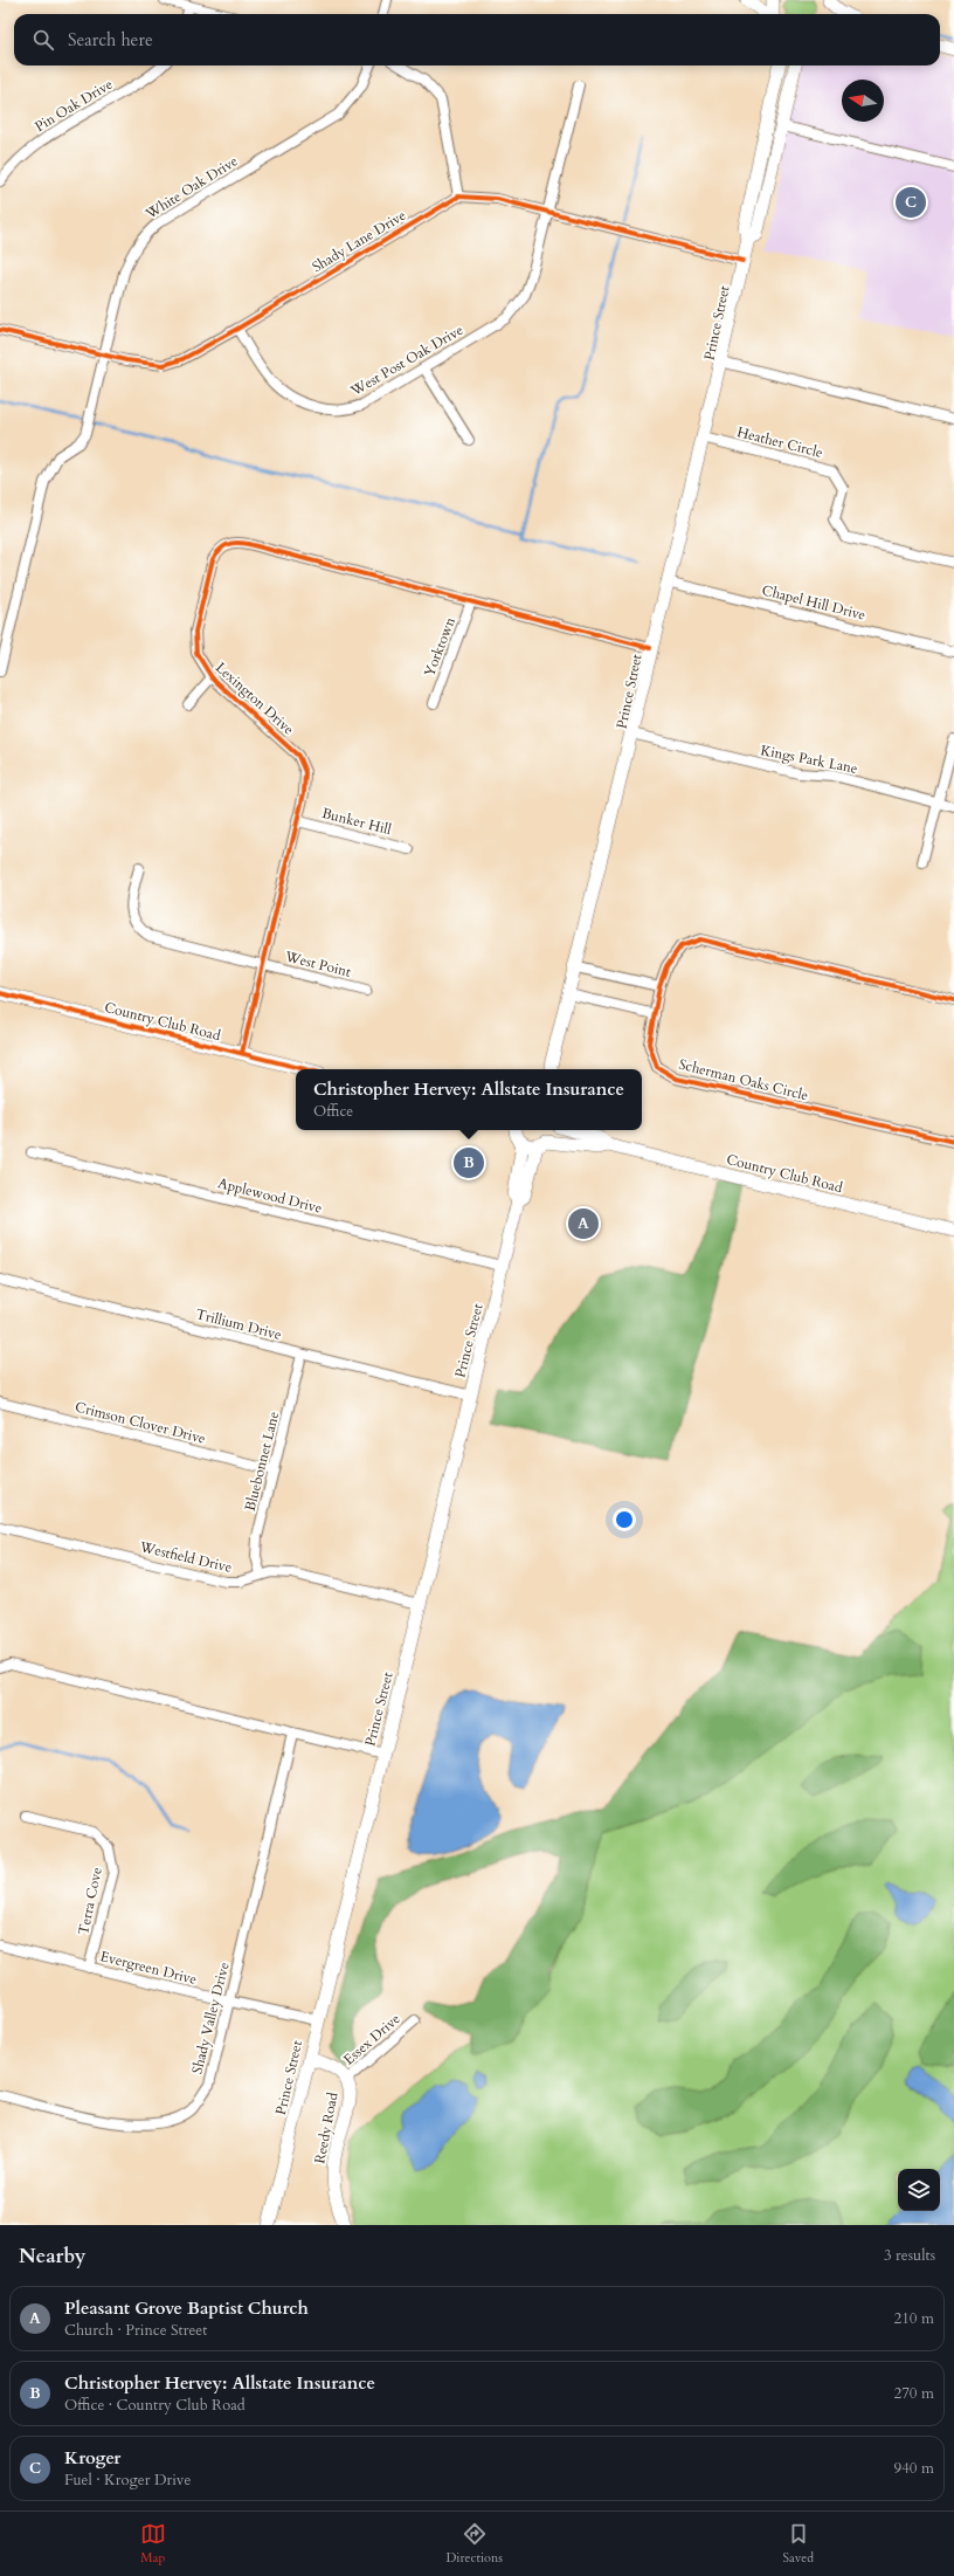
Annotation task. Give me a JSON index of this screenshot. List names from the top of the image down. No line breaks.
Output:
{"streets":{"main road":["Prince Street","Country Club Road","Reedy Road"],"street":["Pin Oak Drive","White Oak Drive","Shady Lane Drive","West Post Oak Drive","Heather Circle","Chapel Hill Drive","Yorktown","Lexington Drive","Kings Park Lane","Bunker Hill","West Point","Scherman Oaks Circle","Applewood Drive","Trillium Drive","Crimson Clover Drive","Bluebonnet Lane","Westfield Drive","Terra Cove","Evergreen Drive","Shady Valley Drive","Essex Drive"]},"crossings":[["White Oak Drive","Shady Lane Drive"],["Shady Lane Drive","West Post Oak Drive"],["Prince Street","Heather Circle"],["Prince Street","Chapel Hill Drive"],["Prince Street","Lexington Drive"],["Prince Street","Kings Park Lane"],["Prince Street","Country Club Road"],["Prince Street","Applewood Drive"],["Prince Street","Trillium Drive"],["Prince Street","Westfield Drive"],["Prince Street","Evergreen Drive"],["Prince Street","Reedy Road"],["Yorktown","Lexington Drive"],["Lexington Drive","Bunker Hill"],["Lexington Drive","West Point"],["Lexington Drive","Country Club Road"],["Trillium Drive","Bluebonnet Lane"],["Crimson Clover Drive","Bluebonnet Lane"],["Bluebonnet Lane","Westfield Drive"],["Terra Cove","Evergreen Drive"],["Evergreen Drive","Shady Valley Drive"],["Essex Drive","Reedy Road"]],"north":"left","page":{"search":"Search here","pins":["C","B","A"],"popup":["Christopher Hervey: Allstate Insurance","Office"],"heading":["Nearby","3 results"],"list":[{"mark":"A","name":"Pleasant Grove Baptist Church","note":"Church · Prince Street","value":"210 m"},{"mark":"B","name":"Christopher Hervey: Allstate Insurance","note":"Office · Country Club Road","value":"270 m"},{"mark":"C","name":"Kroger","note":"Fuel · Kroger Drive","value":"940 m"}],"nav":["Map","Directions","Saved"]}}
